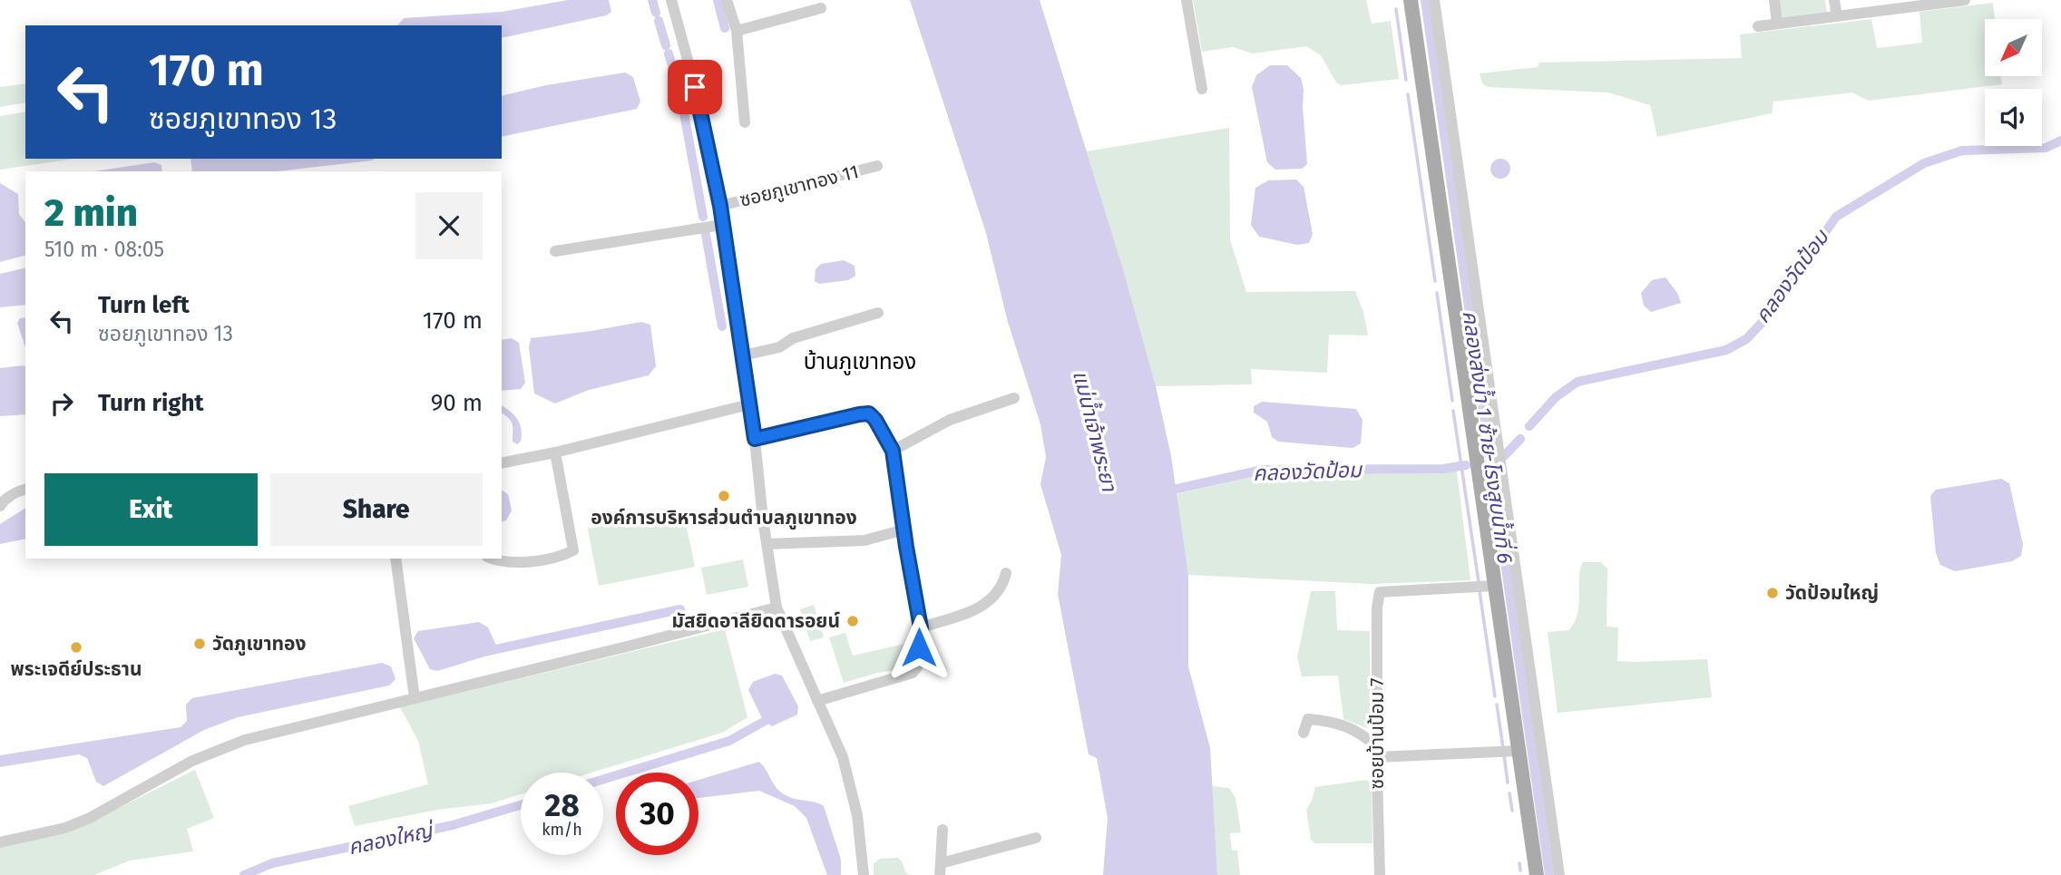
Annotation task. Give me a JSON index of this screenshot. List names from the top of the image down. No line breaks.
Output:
{"streets":{"street":["ซอยภูเขาทอง 11","ซอยบ้านป้อม 7"]},"districts":["บ้านภูเขาทอง"],"water":["คลองวัดป้อม","แม่น้ำเจ้าพระยา","คลองส่งน้ำ 1 ซ้าย-โรงสูบน้ำที่ 6","คลองใหญ่"],"places":["องค์การบริหารส่วนตำบลภูเขาทอง","วัดป้อมใหญ่","มัสยิดอาลียิดดารอยน์","วัดภูเขาทอง","พระเจดีย์ประธาน"],"north":"bottom left","page":{"turn":["170 m","ซอยภูเขาทอง 13"],"heading":["2 min","510 m · 08:05"],"list":[{"name":"Turn left","note":"ซอยภูเขาทอง 13","value":"170 m"},{"name":"Turn right","value":"90 m"}],"buttons":["Exit","Share"],"speed":"28 km/h","limit":"30"}}
